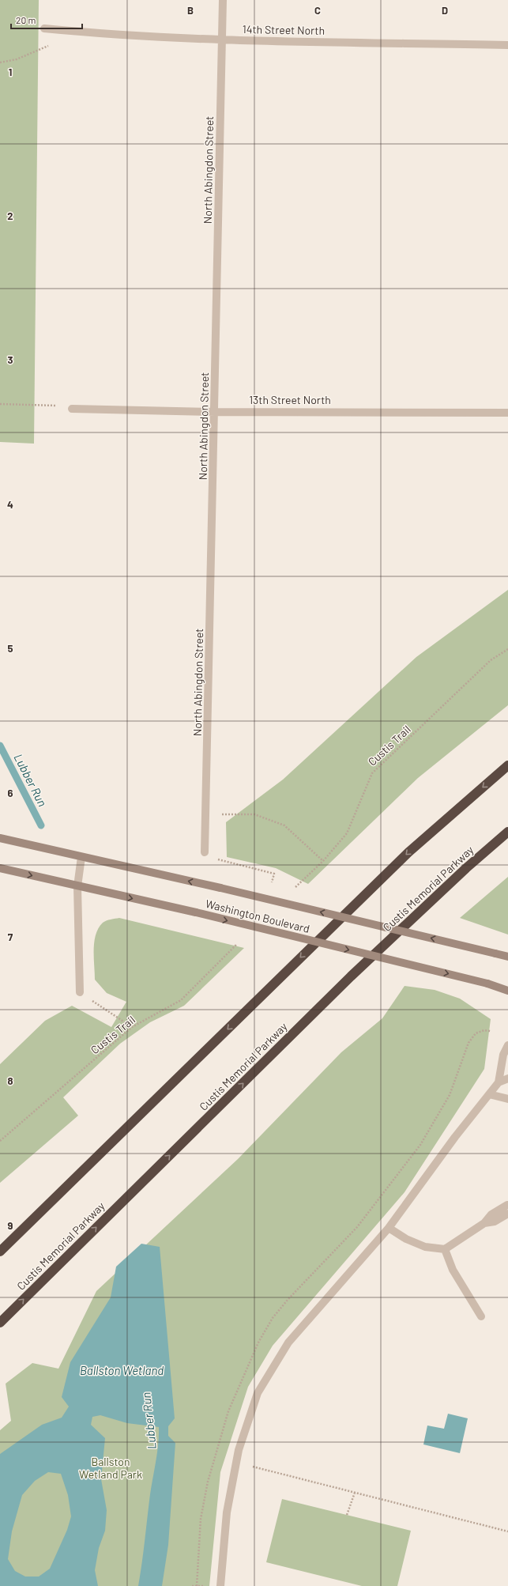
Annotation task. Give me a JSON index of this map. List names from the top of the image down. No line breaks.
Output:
{"streets":{"highway":["Custis Memorial Parkway"],"main road":["Washington Boulevard"],"street":["14th Street North","North Abingdon Street","13th Street North"],"path":["Custis Trail"]},"crossings":[["14th Street North","North Abingdon Street"],["North Abingdon Street","13th Street North"]],"water":["Lubber Run","Ballston Wetland"],"parks":["Ballston Wetland Park"],"scale_bar":"20 m","grid":{"columns":["B","C","D"],"rows":["1","2","3","4","5","6","7","8","9"]}}
